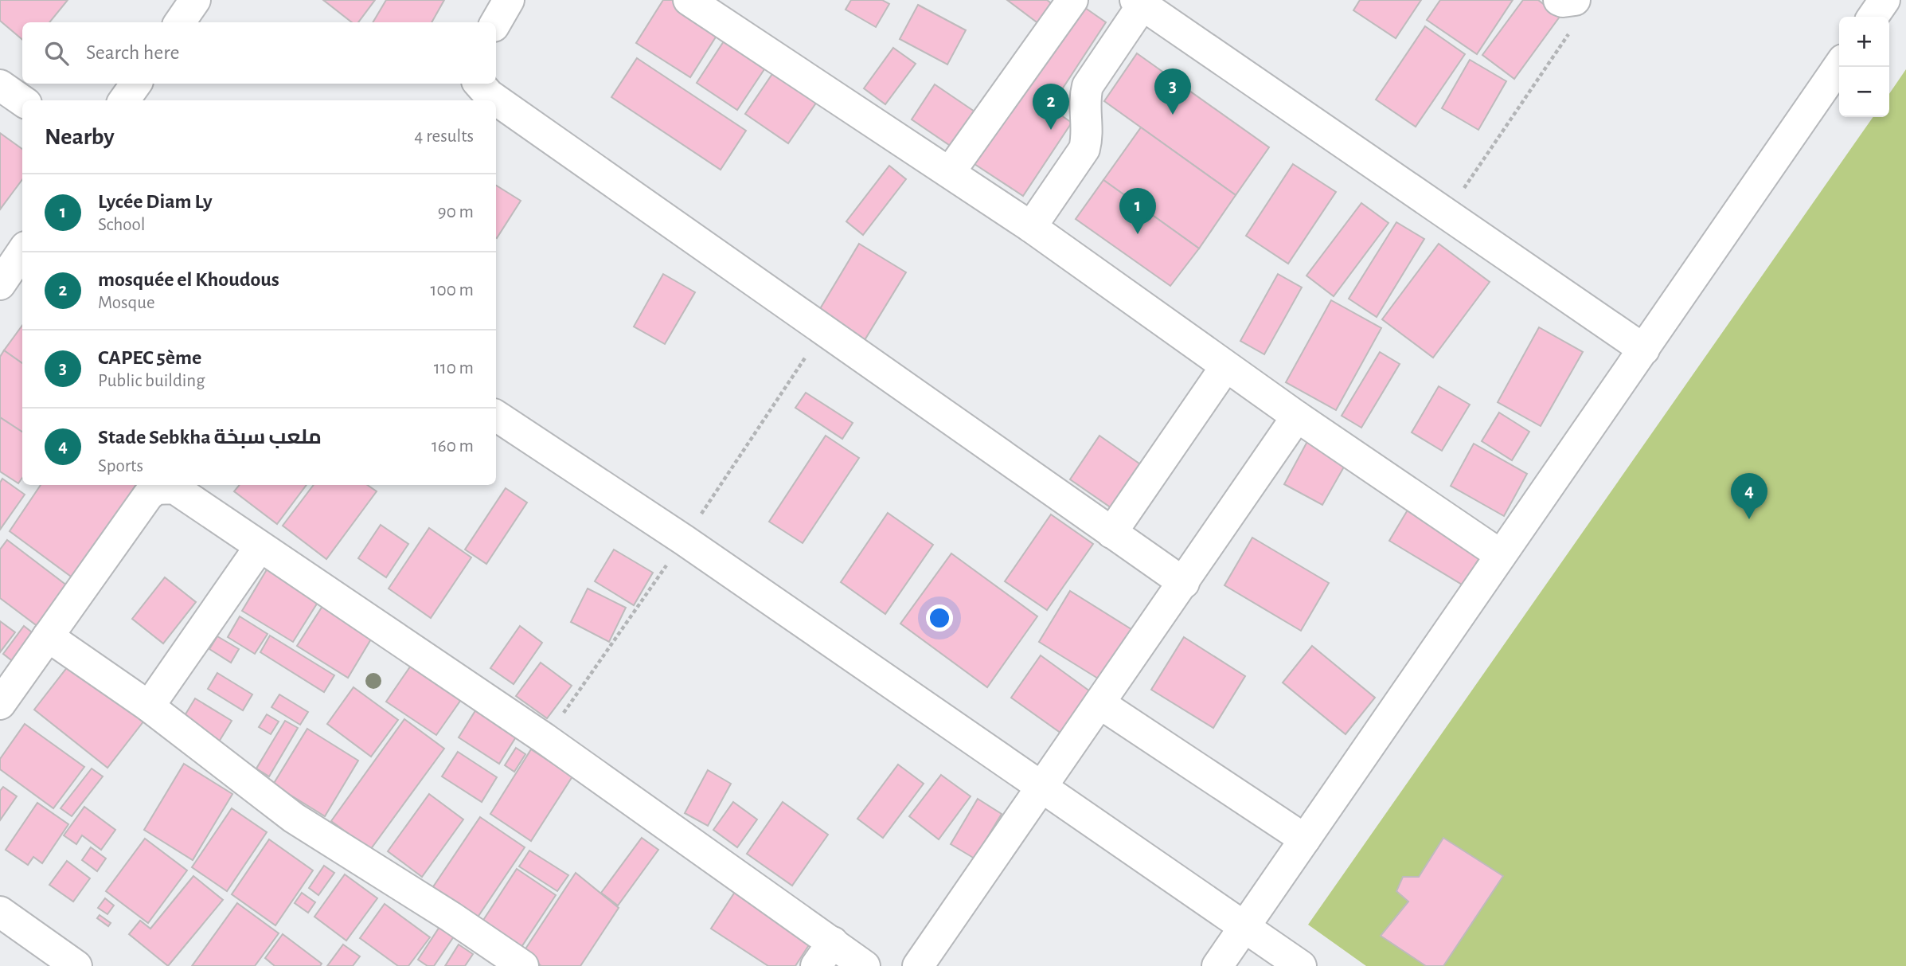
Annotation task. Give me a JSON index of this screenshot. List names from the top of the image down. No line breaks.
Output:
{"page":{"map_buttons":["+","−"],"search":"Search here","pins":["3","2","1","4"],"heading":["Nearby","4 results"],"list":[{"mark":"1","name":"Lycée Diam Ly","note":"School","value":"90 m"},{"mark":"2","name":"mosquée el Khoudous","note":"Mosque","value":"100 m"},{"mark":"3","name":"CAPEC 5ème","note":"Public building","value":"110 m"},{"mark":"4","name":"Stade Sebkha ملعب سبخة","note":"Sports","value":"160 m"}]}}
